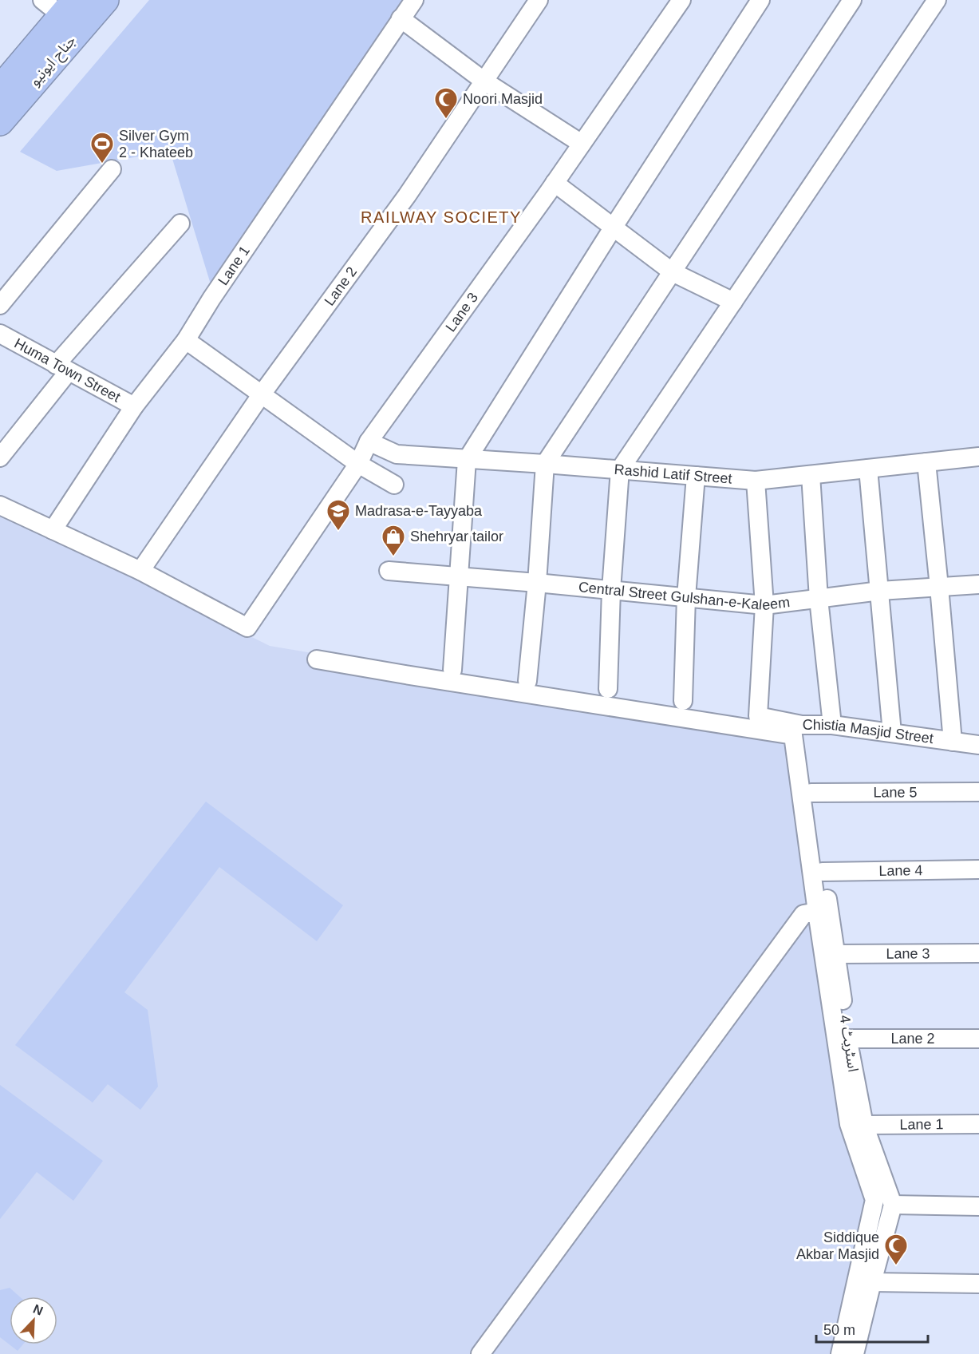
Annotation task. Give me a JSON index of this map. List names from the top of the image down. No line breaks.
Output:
{"streets":{"highway":["جناح ایونیو"],"street":["Lane 1","Lane 2","Lane 3","Huma Town Street","Rashid Latif Street","Central Street Gulshan-e-Kaleem","Chistia Masjid Street","Lane 5","Lane 4","اسٹریٹ 4"]},"crossings":[["Lane 1","Huma Town Street"],["Lane 1","اسٹریٹ 4"],["Lane 2","Lane 3"],["Lane 2","اسٹریٹ 4"],["Lane 3","Rashid Latif Street"],["Lane 3","اسٹریٹ 4"],["Central Street Gulshan-e-Kaleem","Chistia Masjid Street"],["Chistia Masjid Street","اسٹریٹ 4"],["Lane 5","اسٹریٹ 4"],["Lane 4","اسٹریٹ 4"]],"districts":["RAILWAY SOCIETY"],"places":{"mosque":["Noori Masjid","Siddique Akbar Masjid"],"sports":["Silver Gym 2 - Khateeb"],"school or university":["Madrasa-e-Tayyaba"],"shop":["Shehryar tailor"]},"scale_bar":"50 m","north":"top right"}
